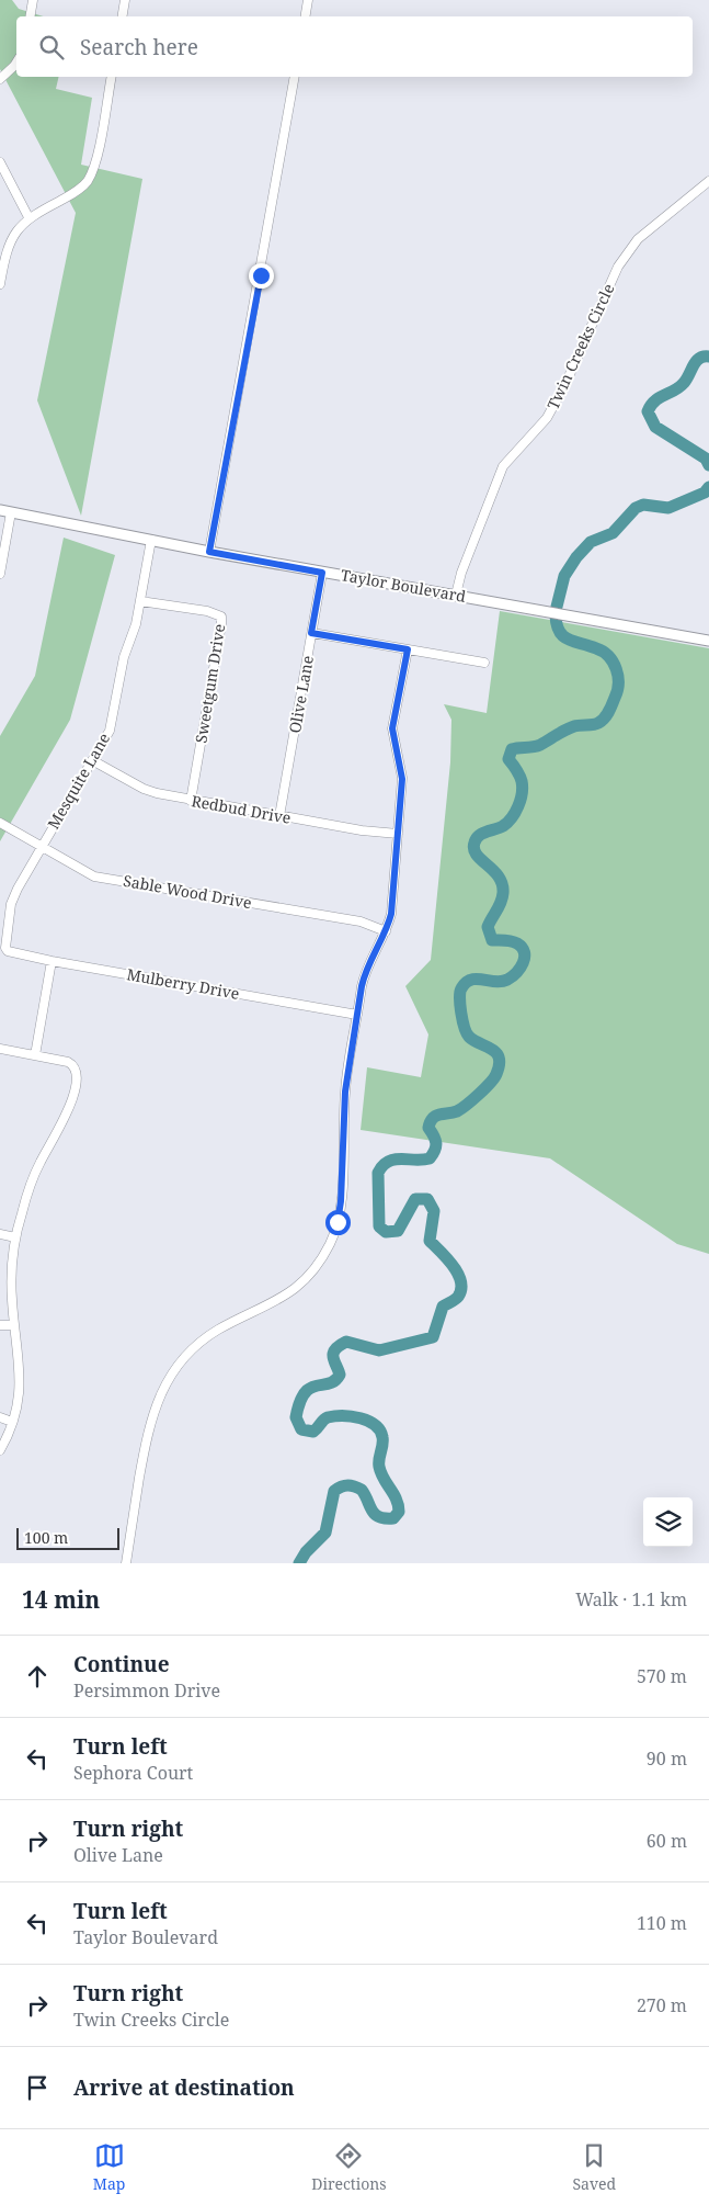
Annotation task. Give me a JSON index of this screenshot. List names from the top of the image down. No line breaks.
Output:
{"streets":{"street":["Twin Creeks Circle","Taylor Boulevard","Sweetgum Drive","Olive Lane","Mesquite Lane","Redbud Drive","Sable Wood Drive","Mulberry Drive"]},"crossings":[["Twin Creeks Circle","Taylor Boulevard"],["Taylor Boulevard","Olive Lane"],["Taylor Boulevard","Mesquite Lane"],["Sweetgum Drive","Mesquite Lane"],["Sweetgum Drive","Redbud Drive"],["Olive Lane","Redbud Drive"],["Mesquite Lane","Redbud Drive"],["Mesquite Lane","Sable Wood Drive"],["Mesquite Lane","Mulberry Drive"]],"scale_bar":"100 m","page":{"search":"Search here","scale":"100 m","heading":["14 min","Walk · 1.1 km"],"list":[["Continue","Persimmon Drive","570 m"],["Turn left","Sephora Court","90 m"],["Turn right","Olive Lane","60 m"],["Turn left","Taylor Boulevard","110 m"],["Turn right","Twin Creeks Circle","270 m"],"Arrive at destination"],"nav":["Map","Directions","Saved"]}}
